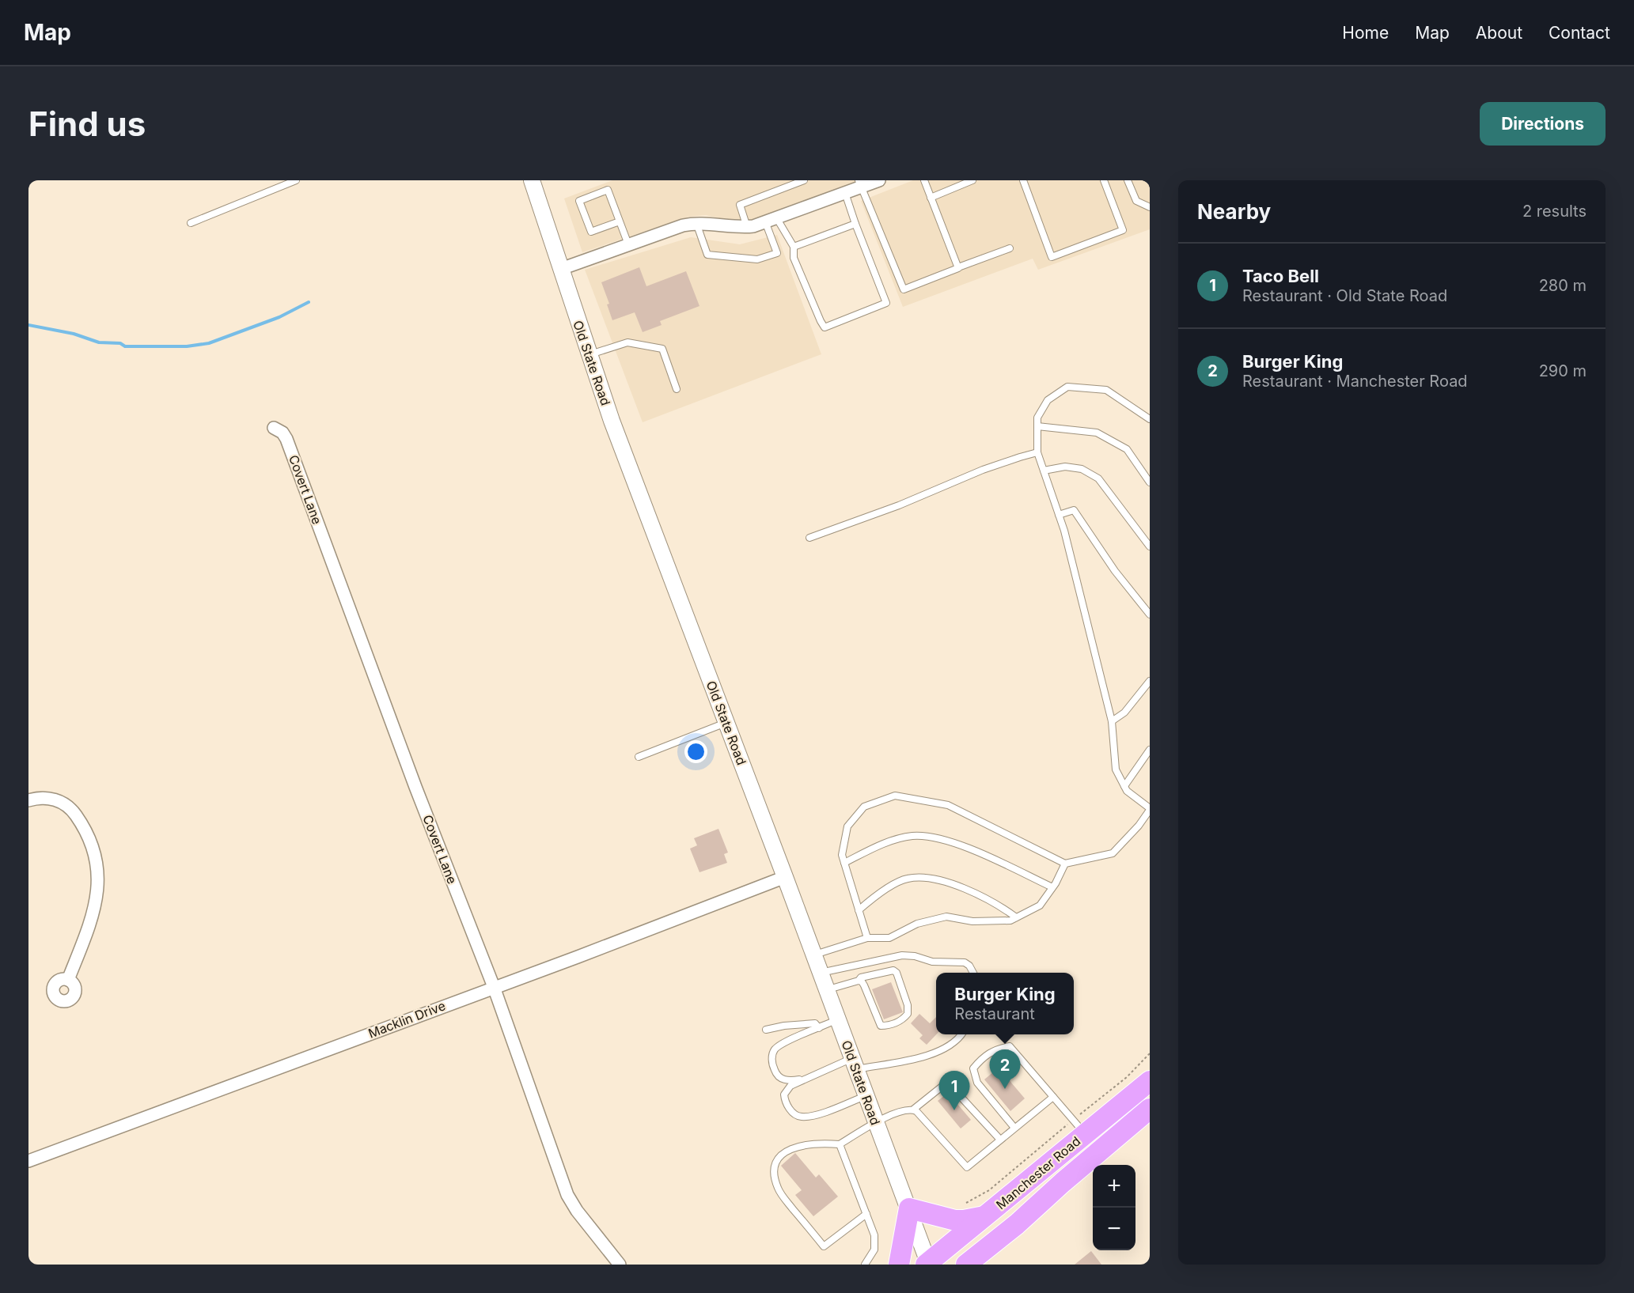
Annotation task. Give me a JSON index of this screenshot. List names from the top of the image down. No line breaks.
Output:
{"streets":{"highway":["Manchester Road"],"street":["Old State Road","Covert Lane","Macklin Drive"]},"crossings":[["Old State Road","Macklin Drive"],["Old State Road","Manchester Road"],["Covert Lane","Macklin Drive"]],"page":{"header":"Map","nav":["Home","Map","About","Contact"],"buttons":"Directions","title":"Find us","heading":["Nearby","2 results"],"list":[{"mark":"1","name":"Taco Bell","note":"Restaurant · Old State Road","value":"280 m"},{"mark":"2","name":"Burger King","note":"Restaurant · Manchester Road","value":"290 m"}],"popup":["Burger King","Restaurant"],"pins":["2","1"],"map_buttons":["+","−"]}}
